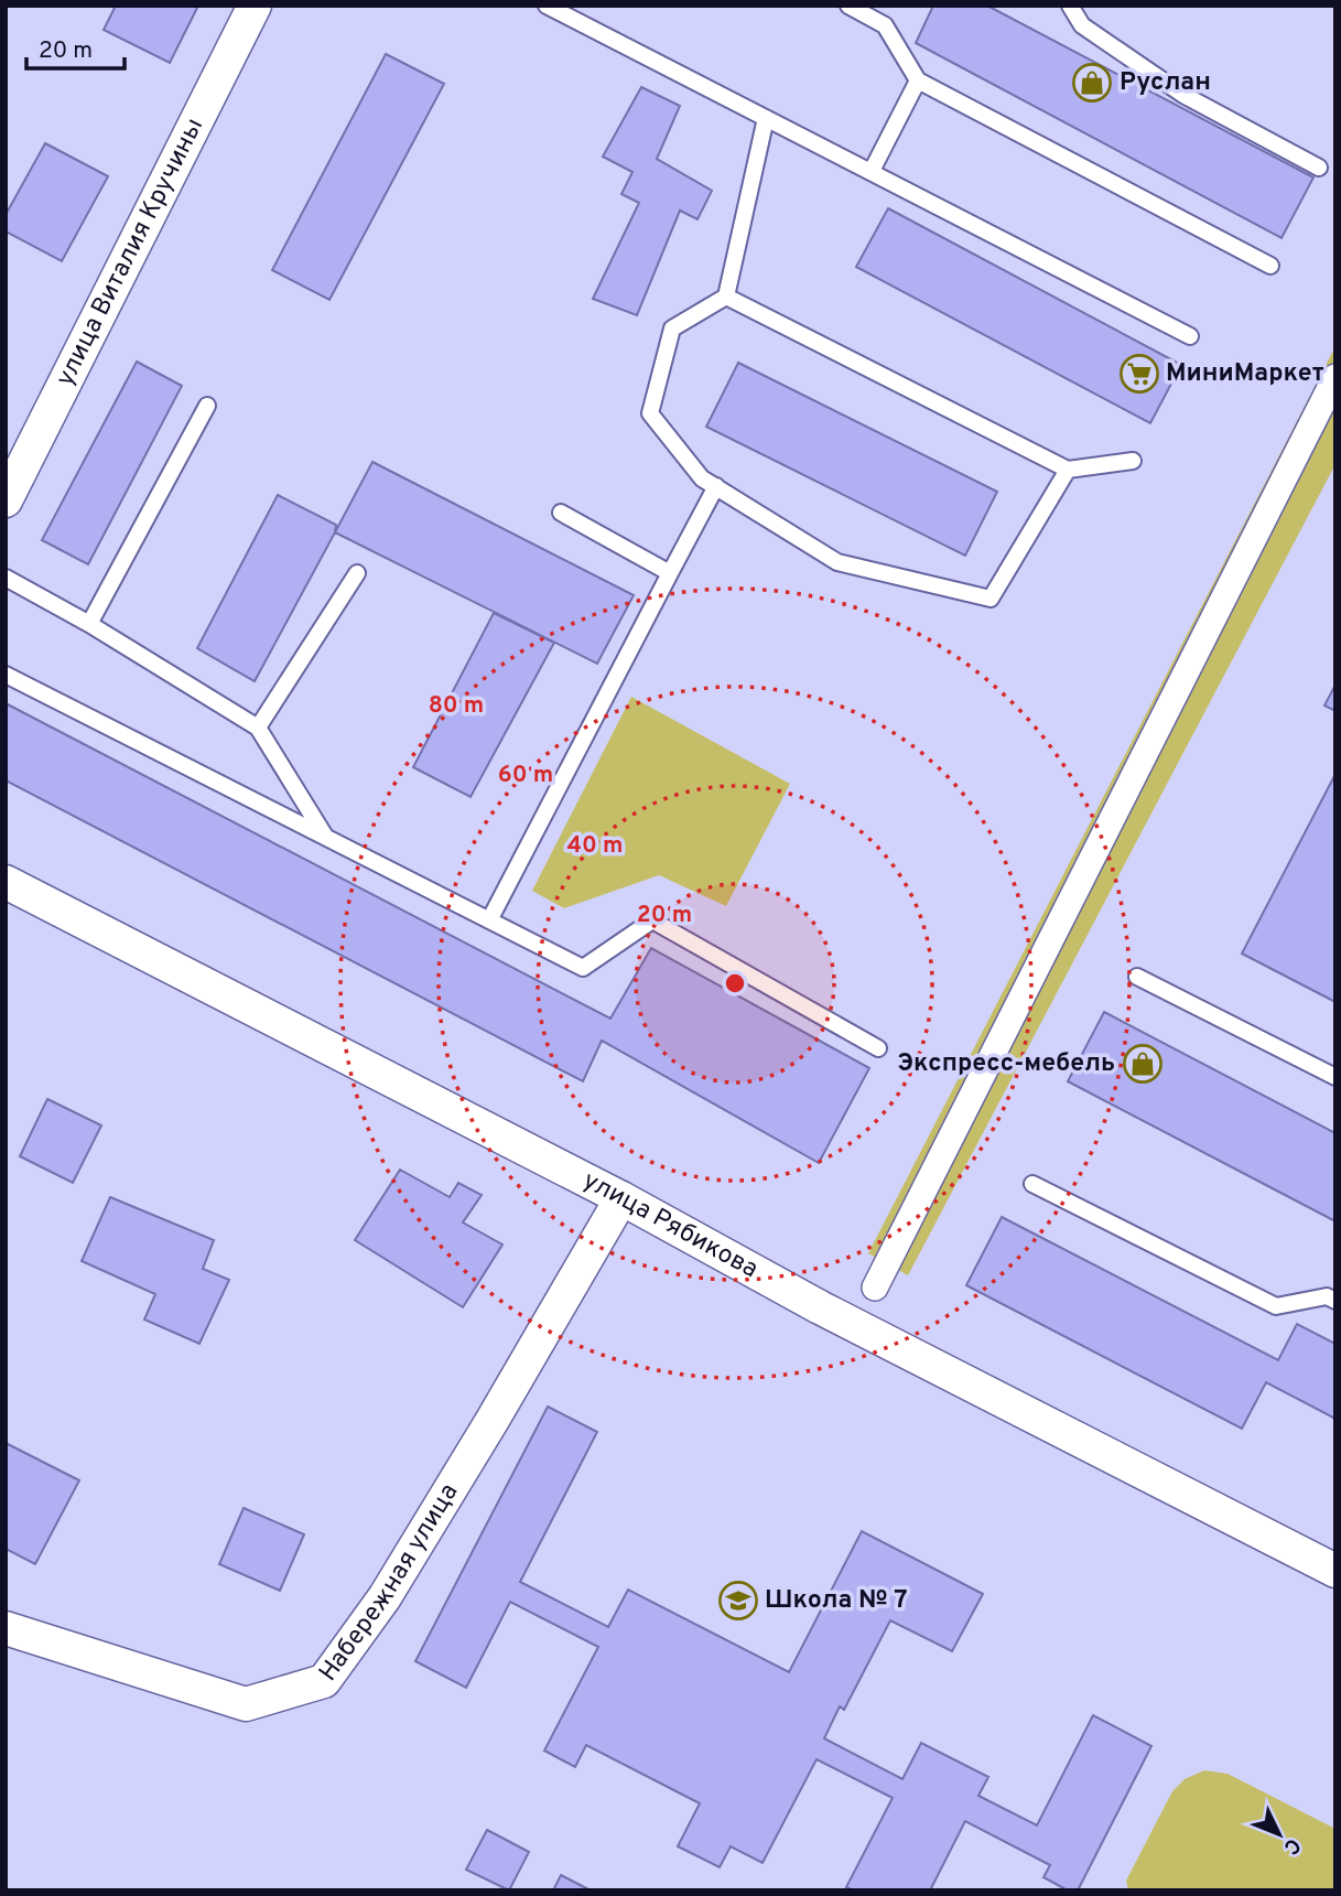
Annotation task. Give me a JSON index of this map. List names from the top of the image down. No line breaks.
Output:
{"streets":{"street":["улица Виталия Кручины","улица Рябикова","Набережная улица"]},"crossings":[["улица Рябикова","Набережная улица"]],"places":{"shop":["Руслан","Экспресс-мебель"],"supermarket":["МиниМаркет"],"school or university":["Школа № 7"]},"scale_bar":"20 m","north":"bottom right","rings":["80 m","60 m","40 m","20 m"]}
